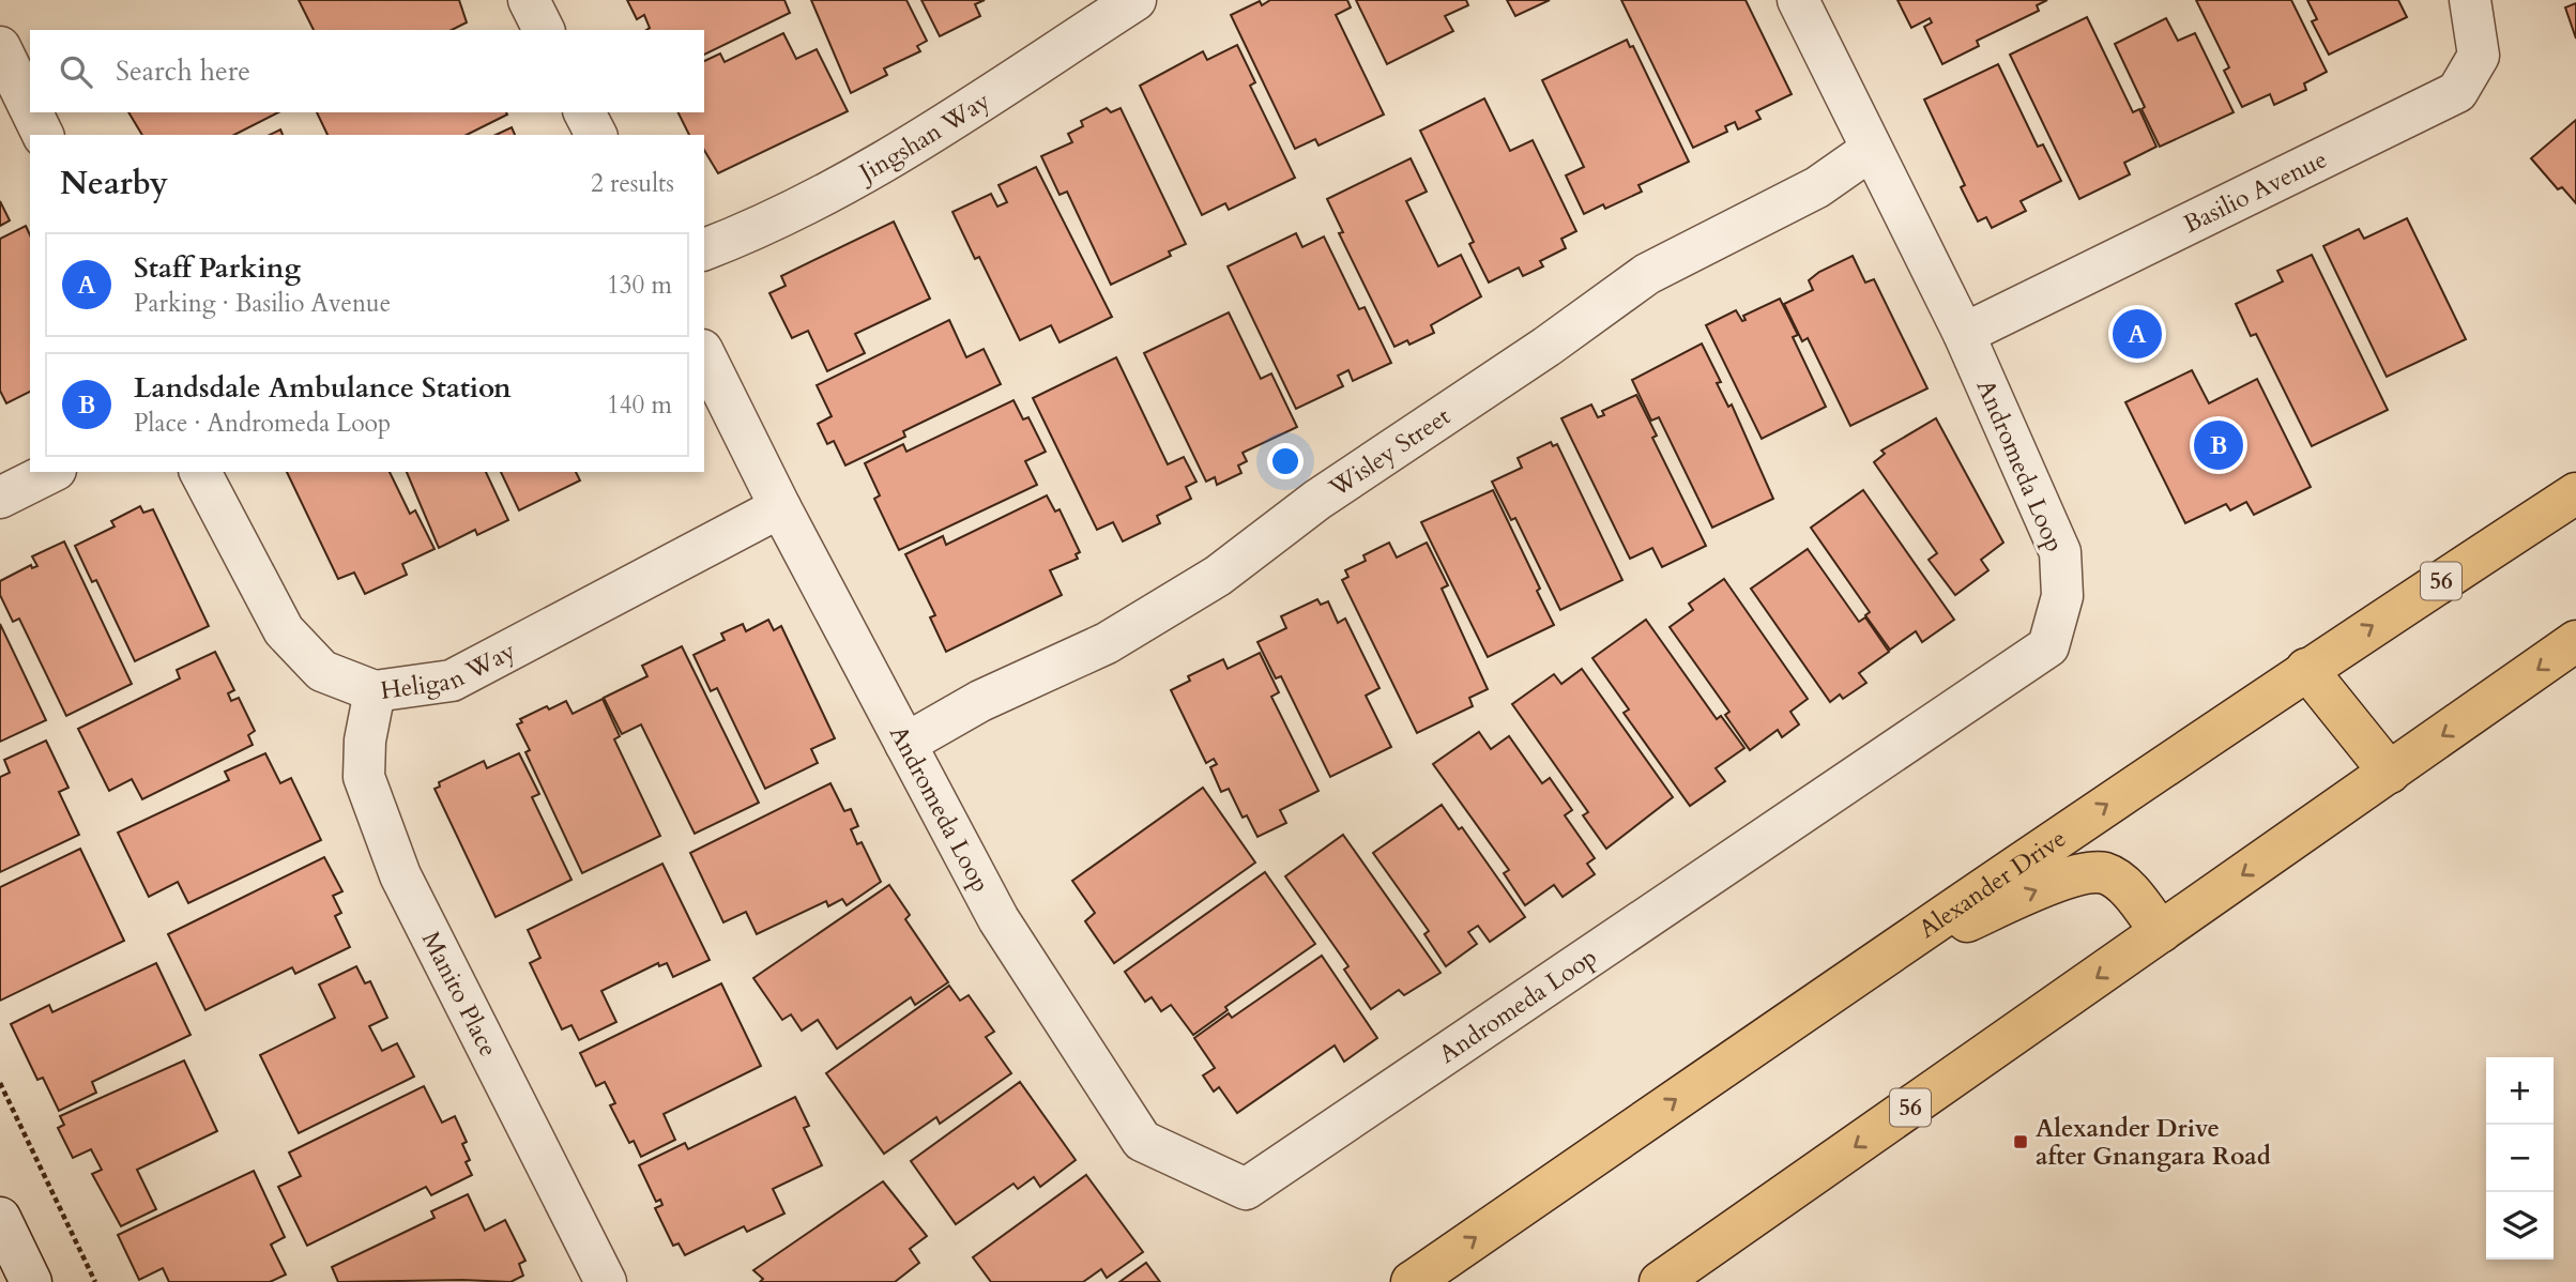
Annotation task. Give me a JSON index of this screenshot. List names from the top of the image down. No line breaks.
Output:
{"streets":{"main road":["56","Alexander Drive"],"street":["Jingshan Way","Basilio Avenue","Wisley Street","Andromeda Loop","Heligan Way","Manito Place"]},"crossings":[["Basilio Avenue","Andromeda Loop"],["Wisley Street","Andromeda Loop"],["Andromeda Loop","Heligan Way"],["Heligan Way","Manito Place"]],"places":{"transit":["Alexander Drive after Gnangara Road"]},"page":{"search":"Search here","heading":["Nearby","2 results"],"list":[{"mark":"A","name":"Staff Parking","note":"Parking · Basilio Avenue","value":"130 m"},{"mark":"B","name":"Landsdale Ambulance Station","note":"Place · Andromeda Loop","value":"140 m"}],"pins":["A","B"],"map_buttons":["+","−"]}}
